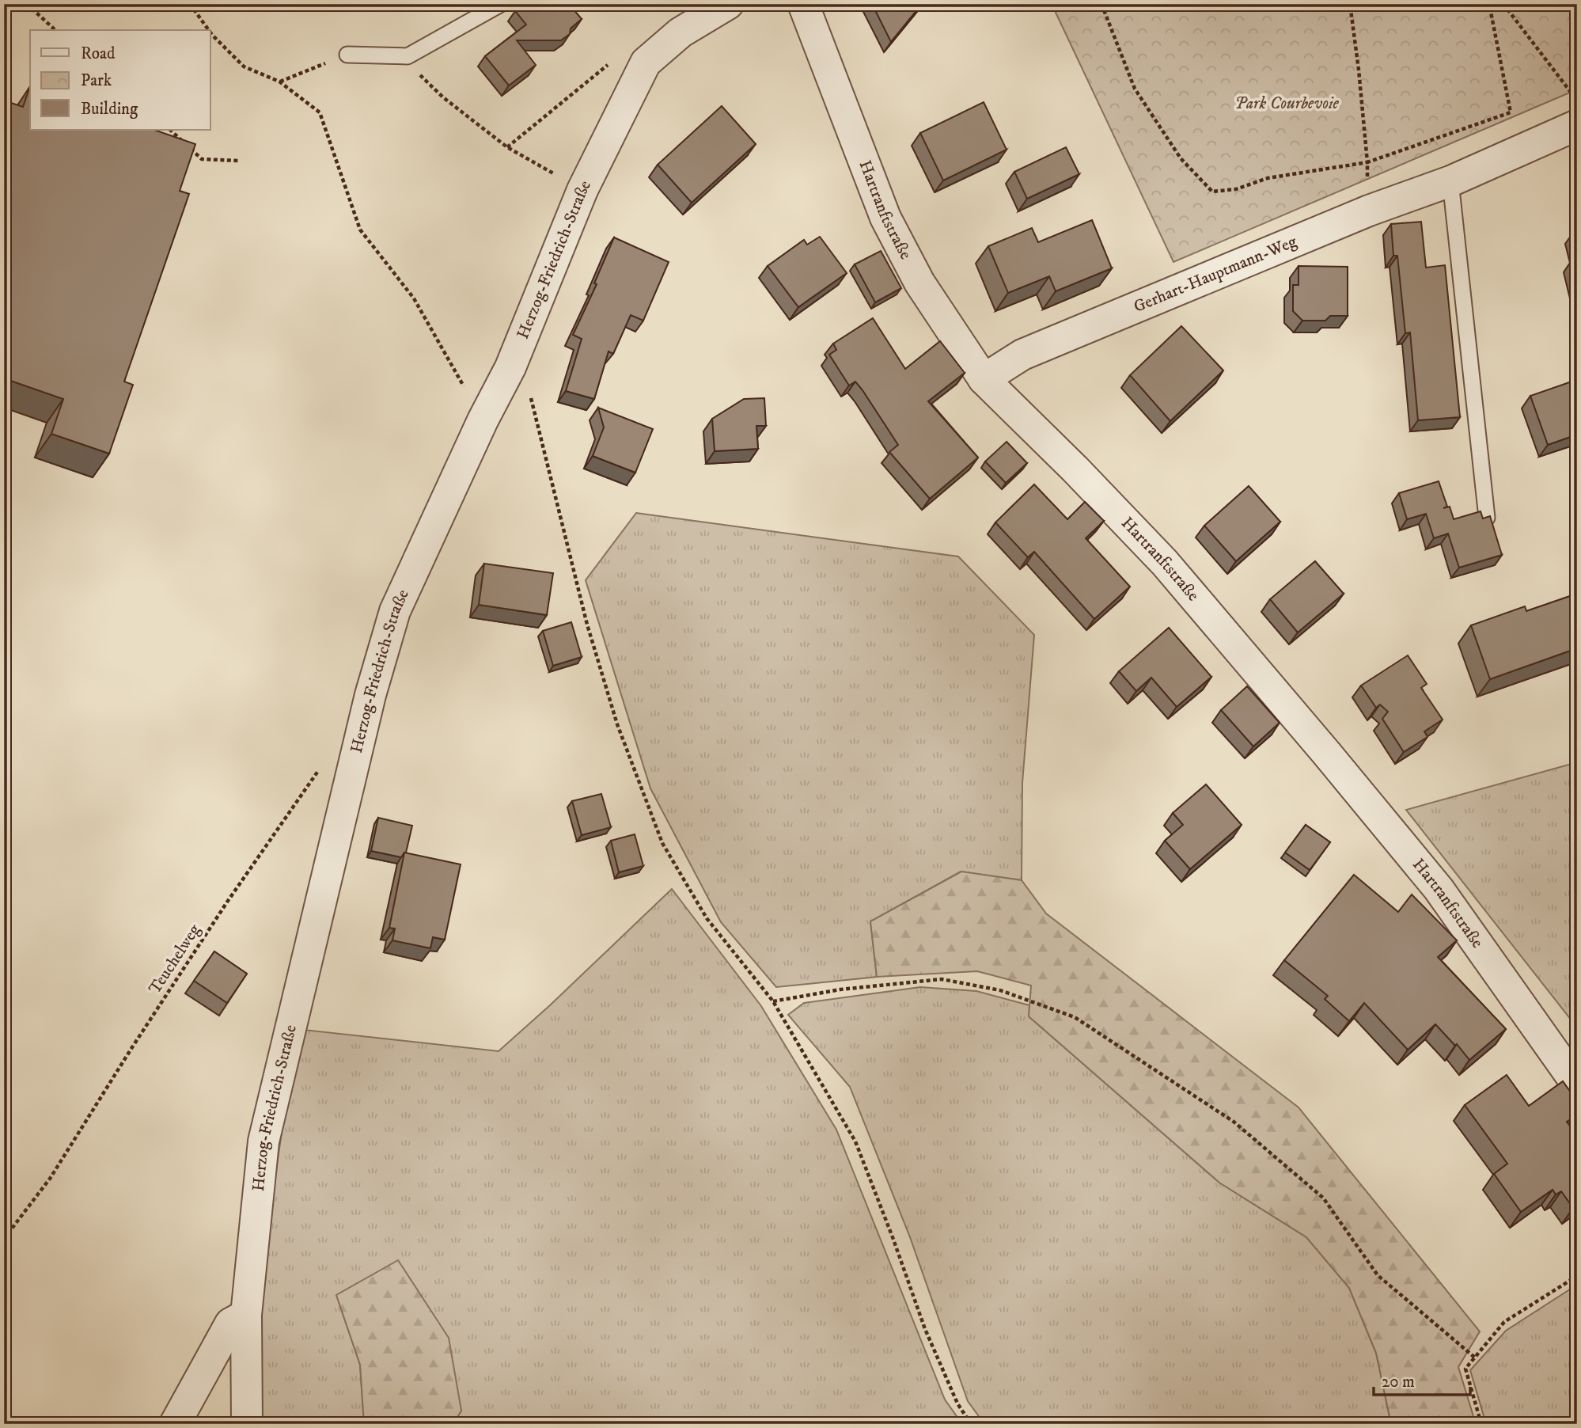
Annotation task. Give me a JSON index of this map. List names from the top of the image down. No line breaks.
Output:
{"streets":{"street":["Hartranftstraße","Herzog-Friedrich-Straße","Gerhart-Hauptmann-Weg"],"path":["Teuchelweg"]},"crossings":[["Hartranftstraße","Gerhart-Hauptmann-Weg"]],"parks":["Park Courbevoie"],"legend":["Road","Park","Building"],"scale_bar":"20 m"}
